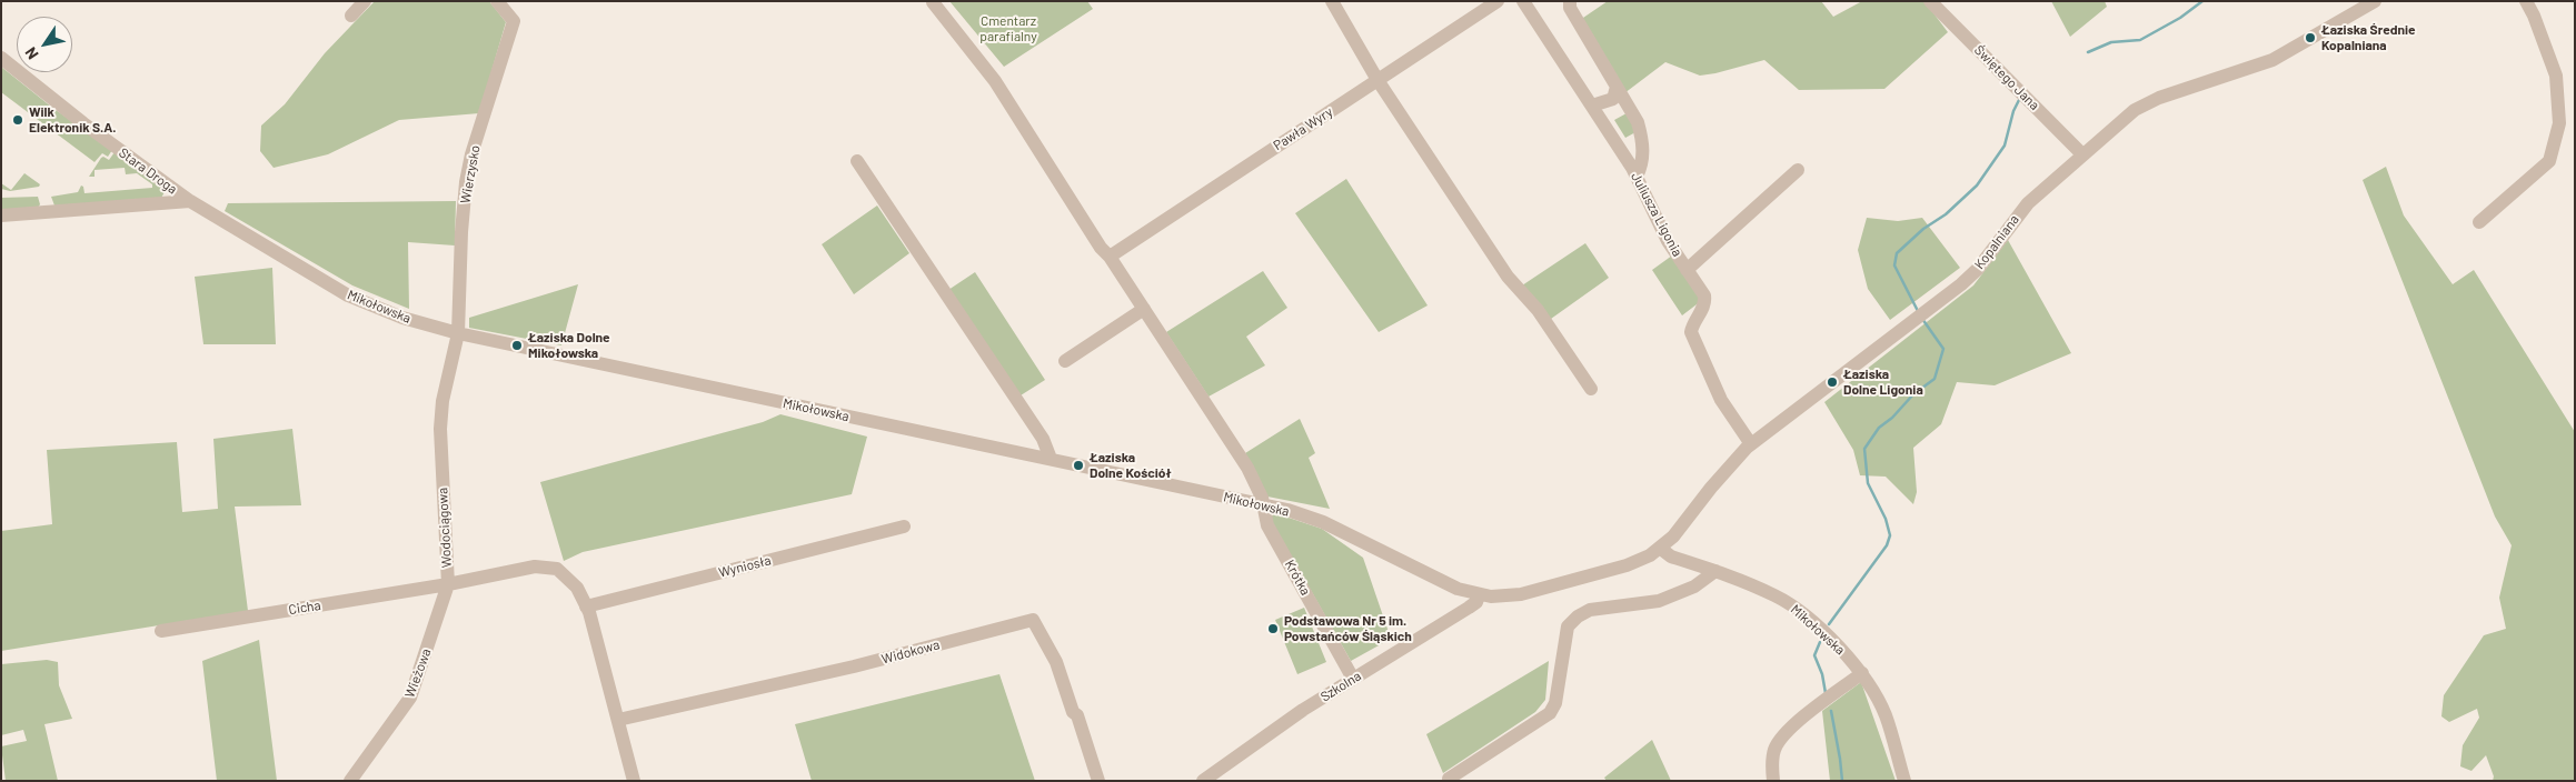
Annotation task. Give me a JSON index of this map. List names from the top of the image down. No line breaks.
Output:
{"streets":{"street":["Świętego Jana","Pawła Wyry","Stara Droga","Wierzysko","Juliusza Ligonia","Kopalniana","Mikołowska","Wodociągowa","Wyniosła","Krótka","Cicha","Widokowa","Wieżowa","Szkolna"]},"crossings":[["Świętego Jana","Kopalniana"],["Pawła Wyry","Krótka"],["Stara Droga","Mikołowska"],["Wierzysko","Mikołowska"],["Wierzysko","Wodociągowa"],["Juliusza Ligonia","Kopalniana"],["Kopalniana","Mikołowska"],["Mikołowska","Wodociągowa"],["Mikołowska","Krótka"],["Mikołowska","Szkolna"],["Wodociągowa","Wyniosła"],["Wodociągowa","Cicha"],["Wodociągowa","Widokowa"],["Wodociągowa","Wieżowa"],["Krótka","Szkolna"],["Cicha","Wieżowa"]],"parks":["Cmentarz parafialny"],"places":["Łaziska Średnie Kopalniana","Wilk Elektronik S.A.","Łaziska Dolne Mikołowska","Łaziska Dolne Ligonia","Łaziska Dolne Kościół","Podstawowa Nr 5 im. Powstańców Śląskich"],"north":"bottom left"}
